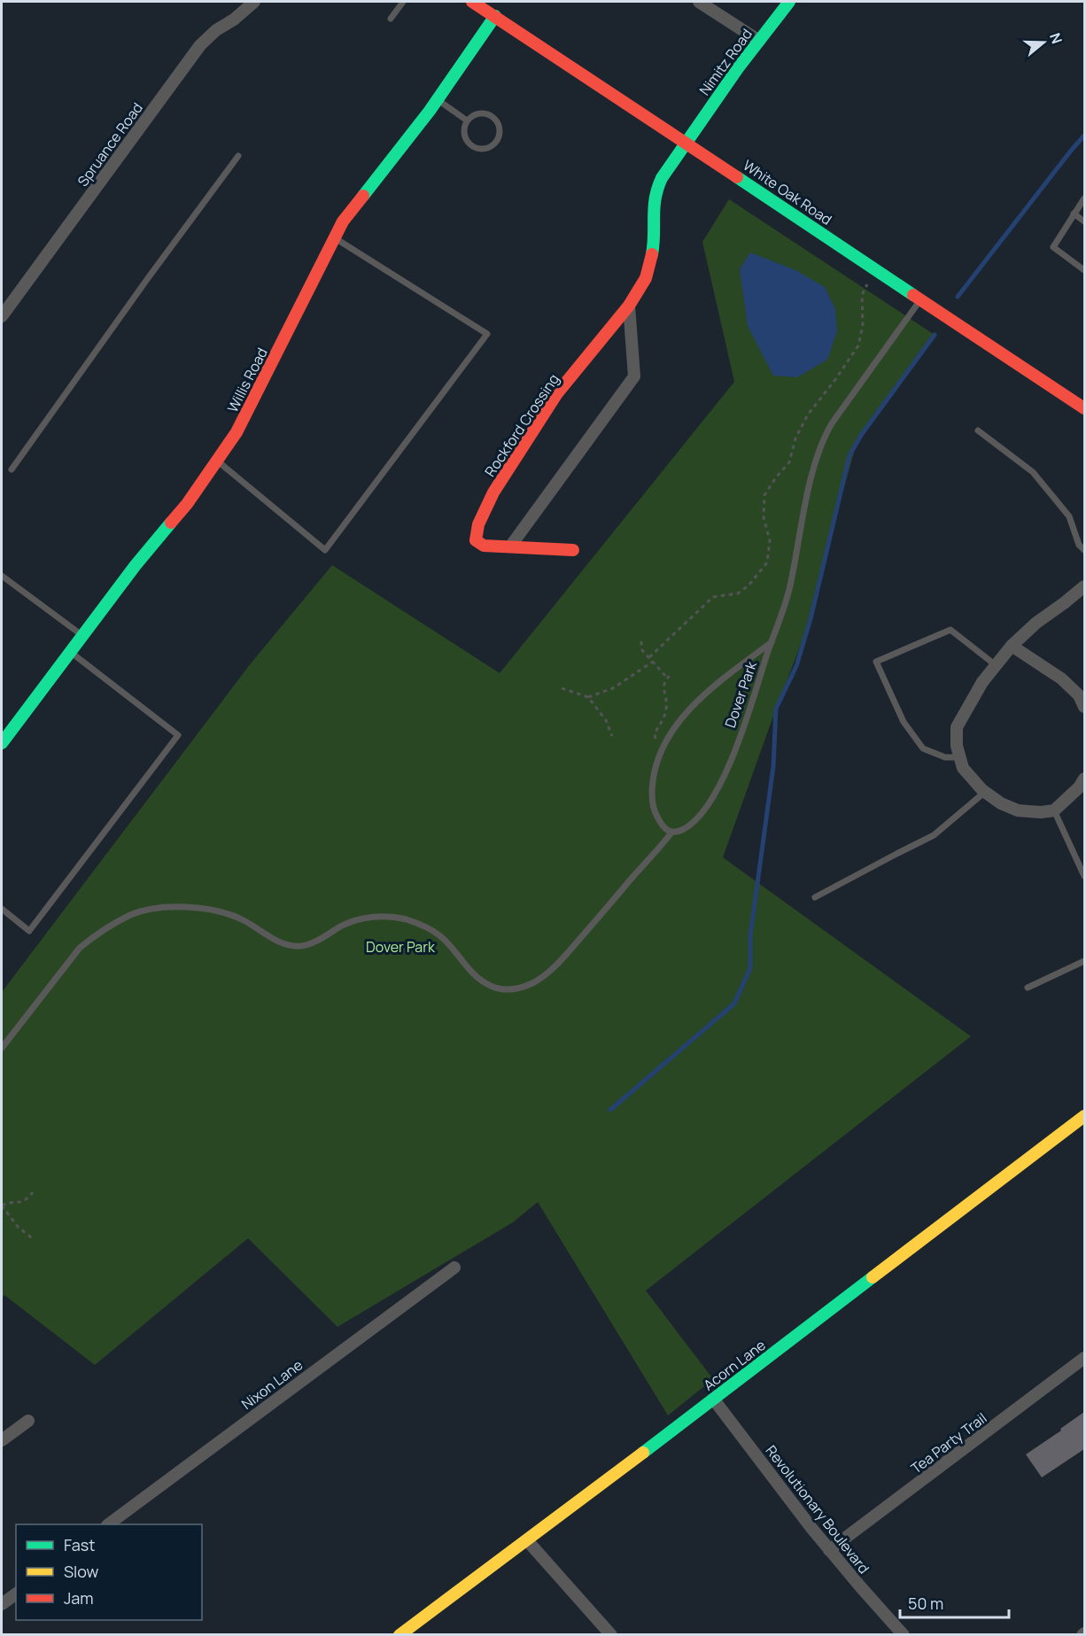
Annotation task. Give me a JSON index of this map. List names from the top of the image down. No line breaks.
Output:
{"streets":{"street":["Nimitz Road","Spruance Road","White Oak Road","Willis Road","Rockford Crossing","Acorn Lane","Nixon Lane","Tea Party Trail","Revolutionary Boulevard"],"lane":["Dover Park"]},"crossings":[["Nimitz Road","White Oak Road"],["Nimitz Road","Rockford Crossing"],["White Oak Road","Willis Road"],["White Oak Road","Rockford Crossing"],["White Oak Road","Dover Park"],["Acorn Lane","Revolutionary Boulevard"],["Tea Party Trail","Revolutionary Boulevard"]],"parks":["Dover Park"],"legend":["Fast","Slow","Jam"],"scale_bar":"50 m","north":"right"}
